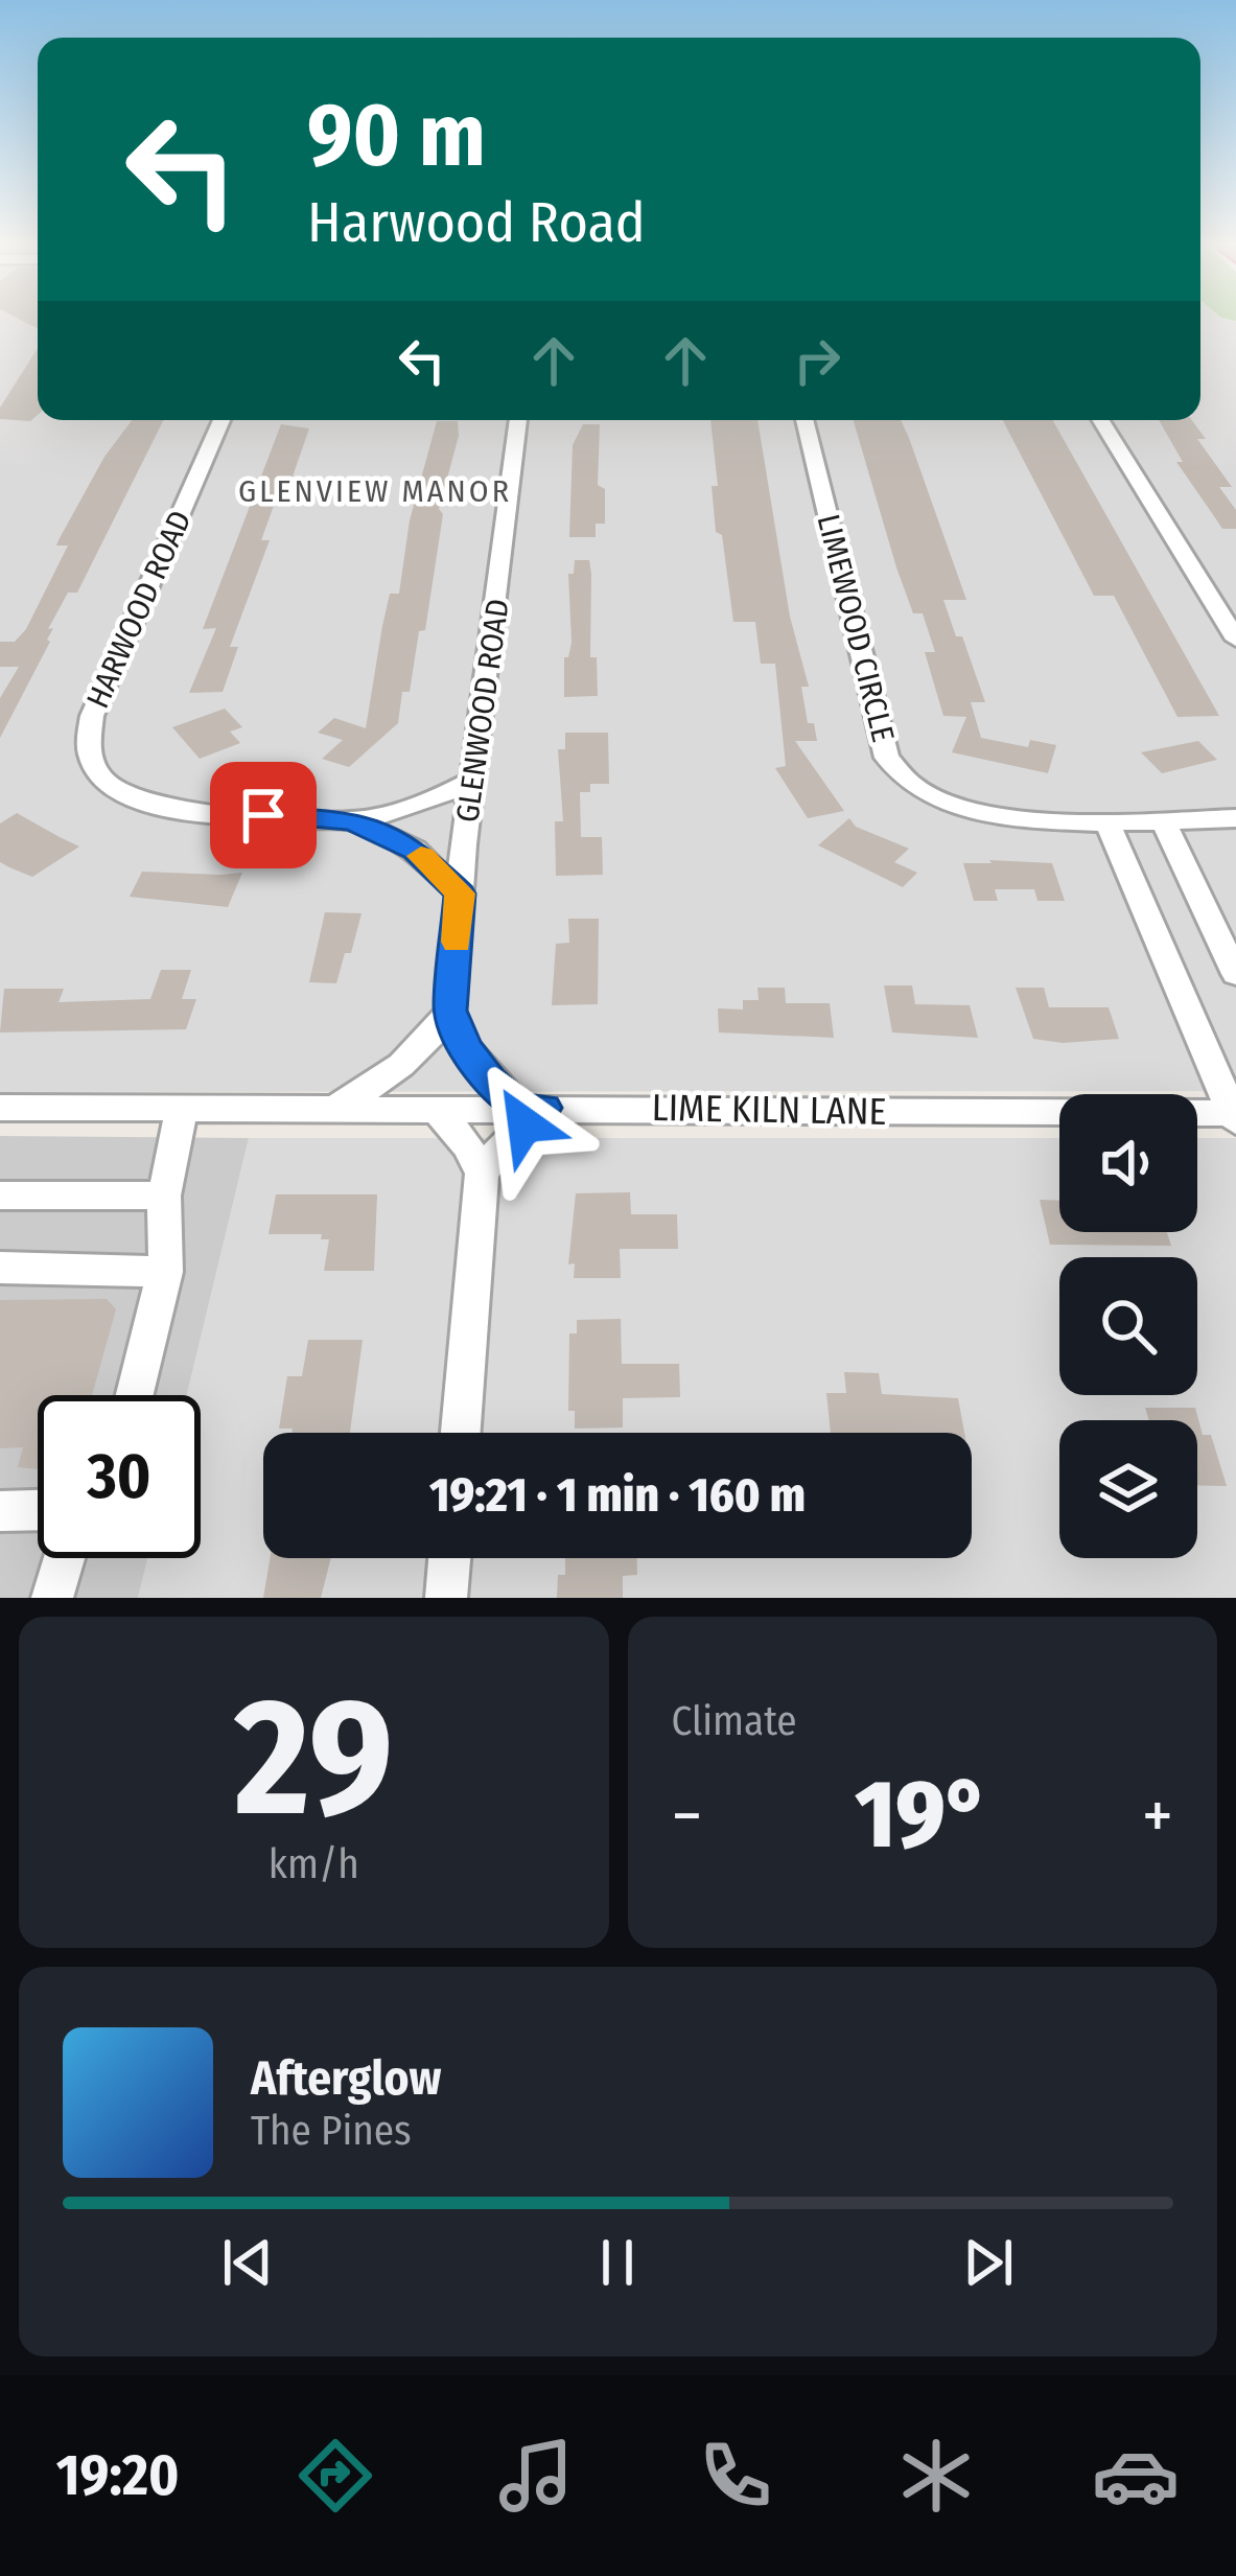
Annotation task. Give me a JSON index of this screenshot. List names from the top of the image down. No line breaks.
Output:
{"streets":{"street":["HARWOOD ROAD","LIMEWOOD CIRCLE","GLENWOOD ROAD","LIME KILN LANE"]},"crossings":[["HARWOOD ROAD","GLENWOOD ROAD"]],"districts":["GLENVIEW MANOR"],"page":{"turn":["90 m","Harwood Road"],"limit":"30","trip":"19:21 · 1 min · 160 m","tile":[["29","km/h"],"Climate"],"heat":["−","19°","+"],"song":["Afterglow","The Pines"],"tabs":"19:20"}}
